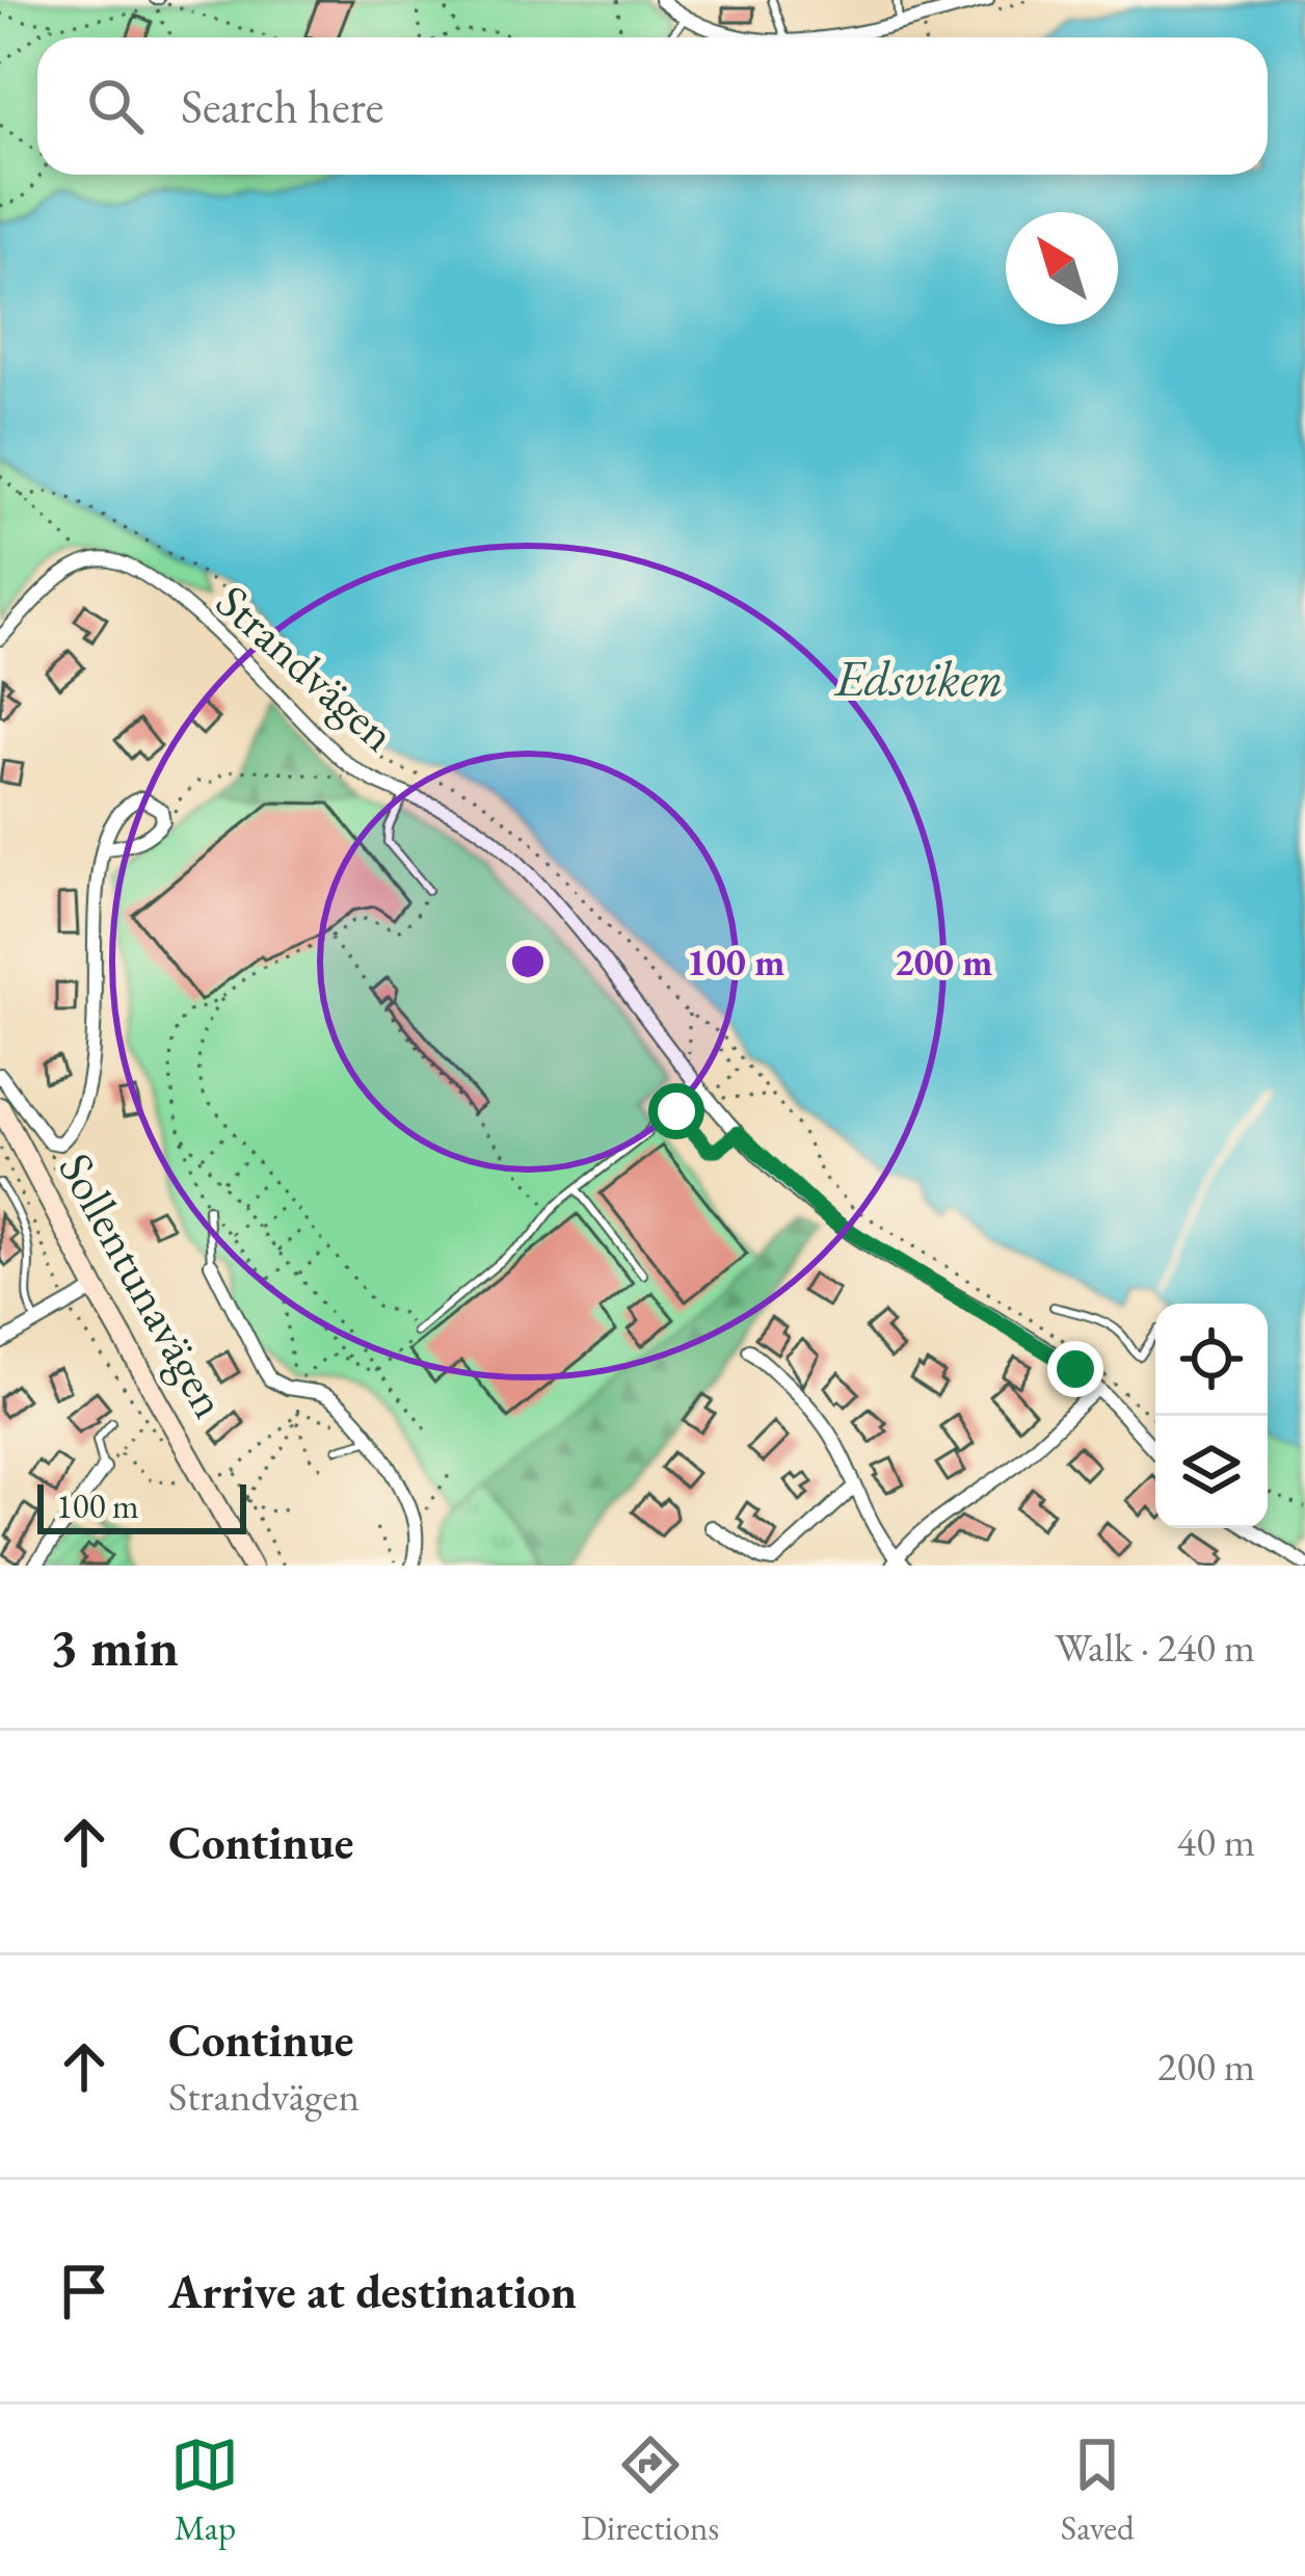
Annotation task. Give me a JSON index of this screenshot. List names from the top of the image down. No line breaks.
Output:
{"streets":{"street":["Strandvägen","Sollentunavägen"]},"water":["Edsviken"],"scale_bar":"100 m","north":"top left","page":{"search":"Search here","scale":"100 m","heading":["3 min","Walk · 240 m"],"list":[["Continue","40 m"],["Continue","Strandvägen","200 m"],"Arrive at destination"],"nav":["Map","Directions","Saved"]},"rings":["100 m","200 m"]}
